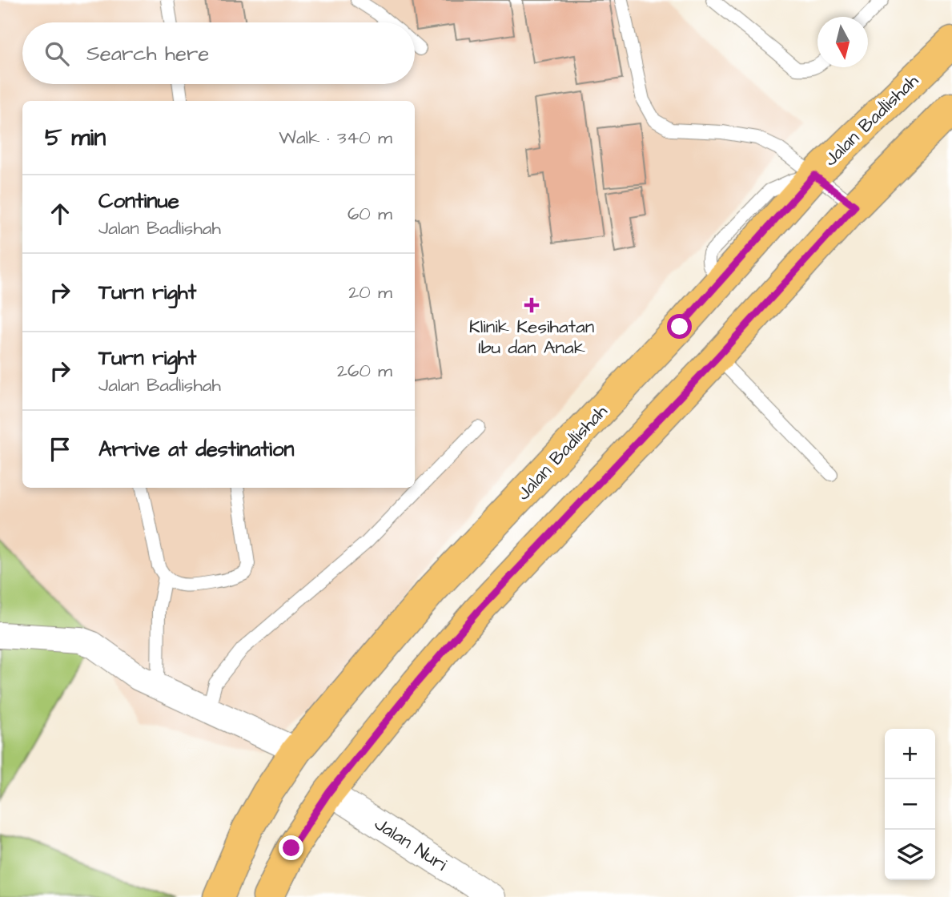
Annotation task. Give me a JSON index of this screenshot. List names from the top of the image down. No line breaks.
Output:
{"streets":{"main road":["Jalan Badlishah"],"street":["Jalan Nuri"]},"places":{"health":["Klinik Kesihatan Ibu dan Anak"]},"north":"bottom","page":{"search":"Search here","heading":["5 min","Walk · 340 m"],"list":[["Continue","Jalan Badlishah","60 m"],["Turn right","20 m"],["Turn right","Jalan Badlishah","260 m"],"Arrive at destination"],"map_buttons":["+","−"]}}
